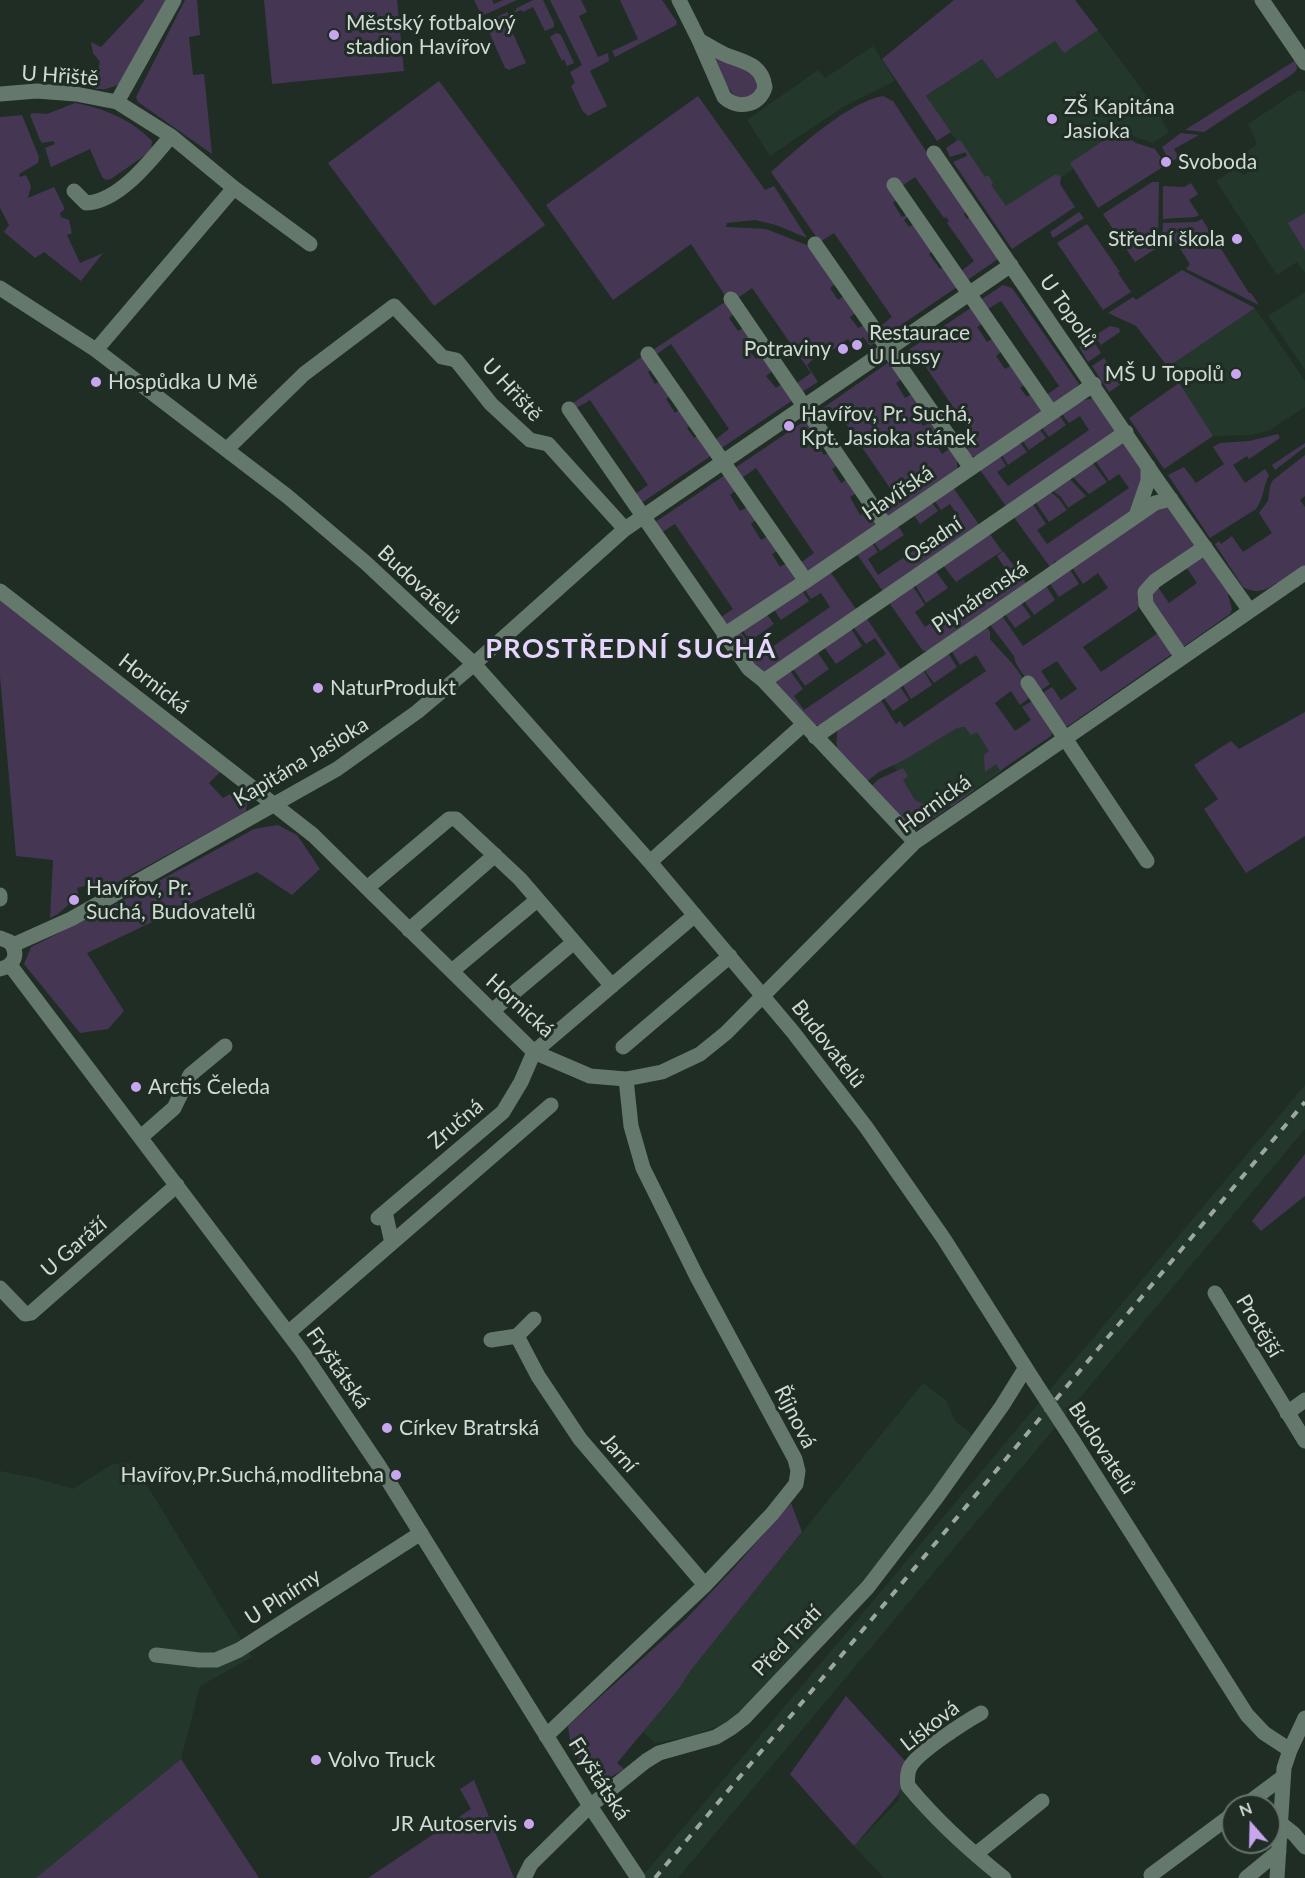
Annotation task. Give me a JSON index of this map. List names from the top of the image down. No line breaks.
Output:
{"streets":{"street":["U Hřiště","U Topolů","Havířská","Osadní","Budovatelů","Plynárenská","Hornická","Kapitána Jasioka","Zručná","U Garáží","Protější","Fryštátská","Říjnová","Jarní","U Plnírny","Před Tratí","Lísková"]},"crossings":[["U Hřiště","Budovatelů"],["U Hřiště","Kapitána Jasioka"],["U Topolů","Havířská"],["U Topolů","Osadní"],["U Topolů","Plynárenská"],["U Topolů","Hornická"],["U Topolů","Kapitána Jasioka"],["Budovatelů","Hornická"],["Budovatelů","Kapitána Jasioka"],["Budovatelů","Před Tratí"],["Hornická","Kapitána Jasioka"],["Hornická","Zručná"],["Hornická","Říjnová"],["U Garáží","Fryštátská"],["Fryštátská","Říjnová"],["Fryštátská","U Plnírny"],["Fryštátská","Před Tratí"],["Říjnová","Jarní"]],"districts":["PROSTŘEDNÍ SUCHÁ"],"places":["Městský fotbalový stadion Havířov","ZŠ Kapitána Jasioka","Svoboda","Střední škola","Restaurace U Lussy","Potraviny","MŠ U Topolů","Hospůdka U Mě","Havířov, Pr. Suchá, Kpt. Jasioka stánek","NaturProdukt","Havířov, Pr. Suchá, Budovatelů","Arctis Čeleda","Církev Bratrská","Havířov,Pr.Suchá,modlitebna","Volvo Truck","JR Autoservis"],"north":"top"}
